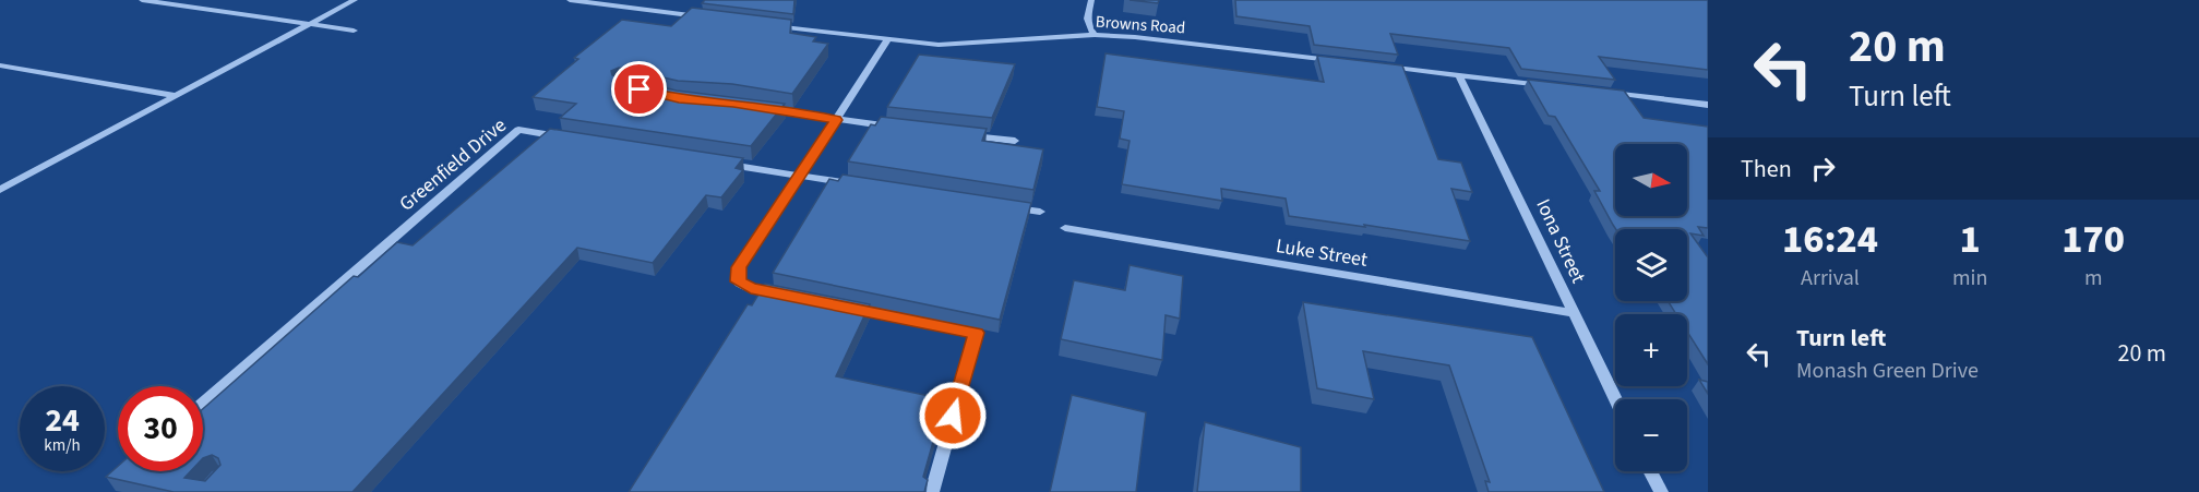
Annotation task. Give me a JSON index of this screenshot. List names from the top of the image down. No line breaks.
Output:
{"streets":{"street":["Browns Road","Greenfield Drive","Iona Street","Luke Street"]},"crossings":[["Iona Street","Luke Street"]],"north":"right","page":{"turn":["20 m","Turn left"],"then":"Then","map_buttons":["+","−"],"eta":["16:24","Arrival","1","min","170","m"],"list":[{"name":"Turn left","note":"Monash Green Drive","value":"20 m"}],"speed":"24 km/h","limit":"30"}}
